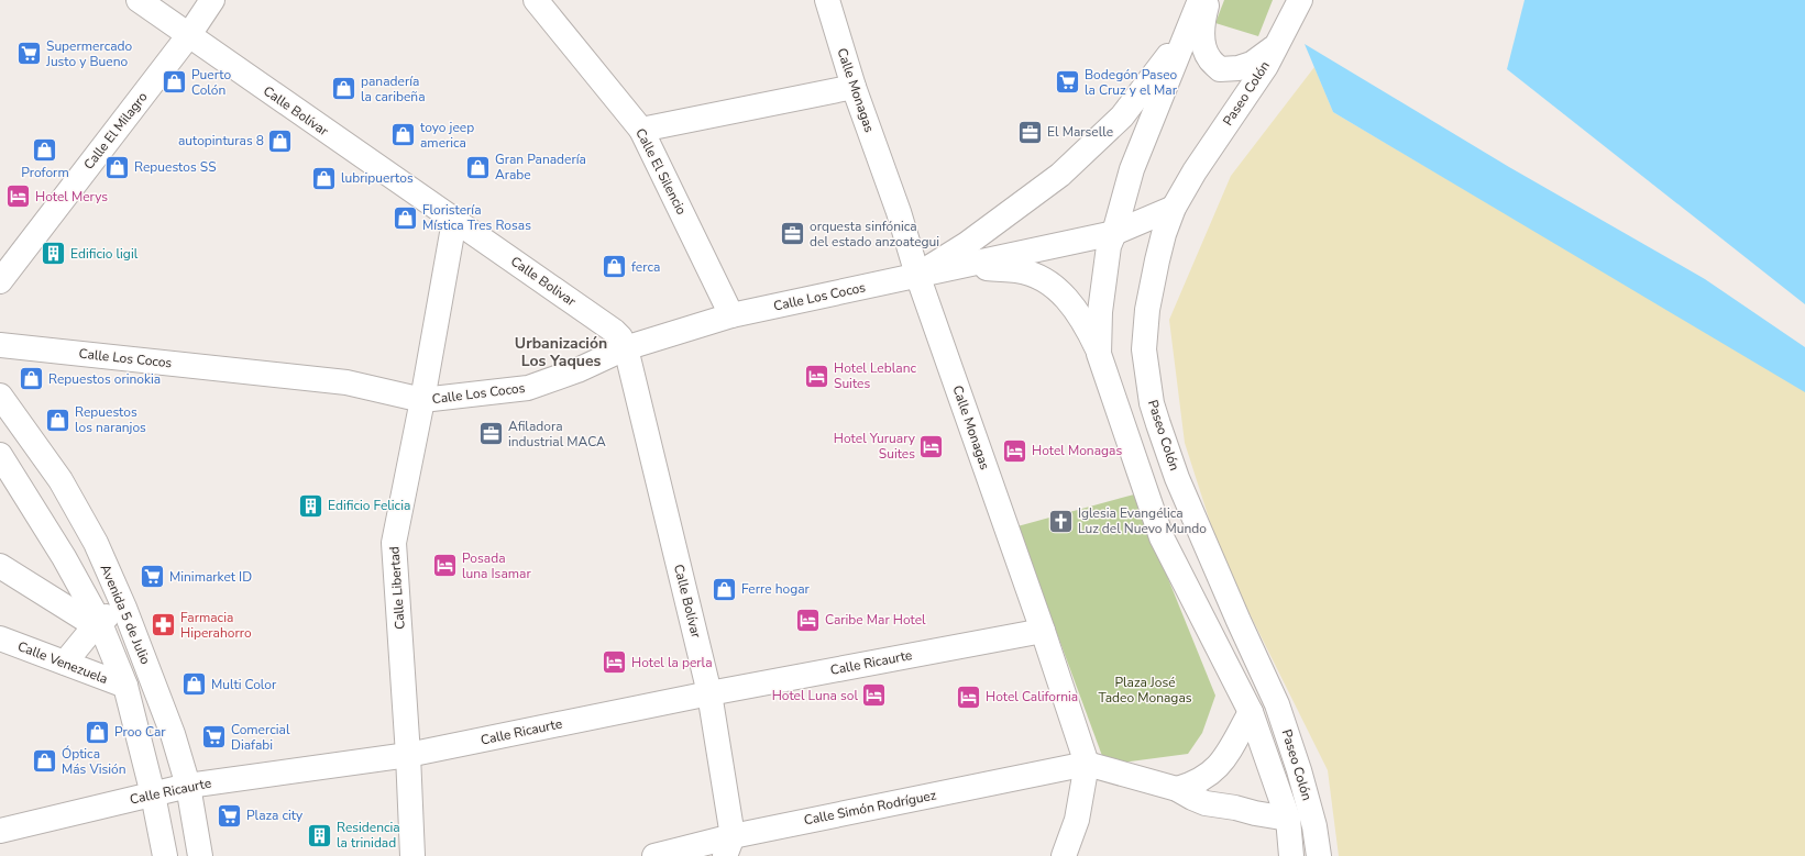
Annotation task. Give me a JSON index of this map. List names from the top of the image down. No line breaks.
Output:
{"streets":{"street":["Calle Monagas","Paseo Colón","Calle Bolívar","Calle El Milagro","Calle El Silencio","Calle Bolivar","Calle Los Cocos","Calle Libertad","Avenida 5 de Julio","Calle Venezuela","Calle Ricaurte","Calle Simón Rodríguez"]},"crossings":[["Calle Monagas","Calle Los Cocos"],["Calle Monagas","Calle Ricaurte"],["Calle Monagas","Calle Simón Rodríguez"],["Calle Bolívar","Calle El Milagro"],["Calle Bolívar","Calle Bolivar"],["Calle Bolívar","Calle Los Cocos"],["Calle Bolívar","Calle Libertad"],["Calle Bolívar","Calle Ricaurte"],["Calle Bolívar","Calle Simón Rodríguez"],["Calle El Silencio","Calle Los Cocos"],["Calle Bolivar","Calle Los Cocos"],["Calle Bolivar","Calle Libertad"],["Calle Los Cocos","Calle Libertad"],["Calle Libertad","Calle Ricaurte"],["Avenida 5 de Julio","Calle Venezuela"],["Avenida 5 de Julio","Calle Ricaurte"]],"districts":["Urbanización Los Yaques"],"parks":["Plaza José Tadeo Monagas"],"places":{"supermarket":["Supermercado Justo y Bueno","Bodegón Paseo la Cruz y el Mar","Minimarket ID","Comercial Diafabi","Plaza city"],"shop":["Puerto Colón","panadería la caribeña","toyo jeep america","autopinturas 8","Proform","Repuestos SS","Gran Panadería Arabe","lubripuertos","Floristería Mística Tres Rosas","ferca","Repuestos orinokia","Repuestos los naranjos","Ferre hogar","Multi Color","Proo Car","Óptica Más Visión"],"office":["El Marselle","orquesta sinfónica del estado anzoategui","Afiladora industrial MACA"],"hotel":["Hotel Merys","Hotel Leblanc Suites","Hotel Yuruary Suites","Hotel Monagas","Posada luna Isamar","Caribe Mar Hotel","Hotel la perla","Hotel Luna sol","Hotel California"],"building":["Edificio ligil","Edificio Felicia","Residencia la trinidad"],"church":["Iglesia Evangélica Luz del Nuevo Mundo"],"pharmacy":["Farmacia Hiperahorro"]}}
